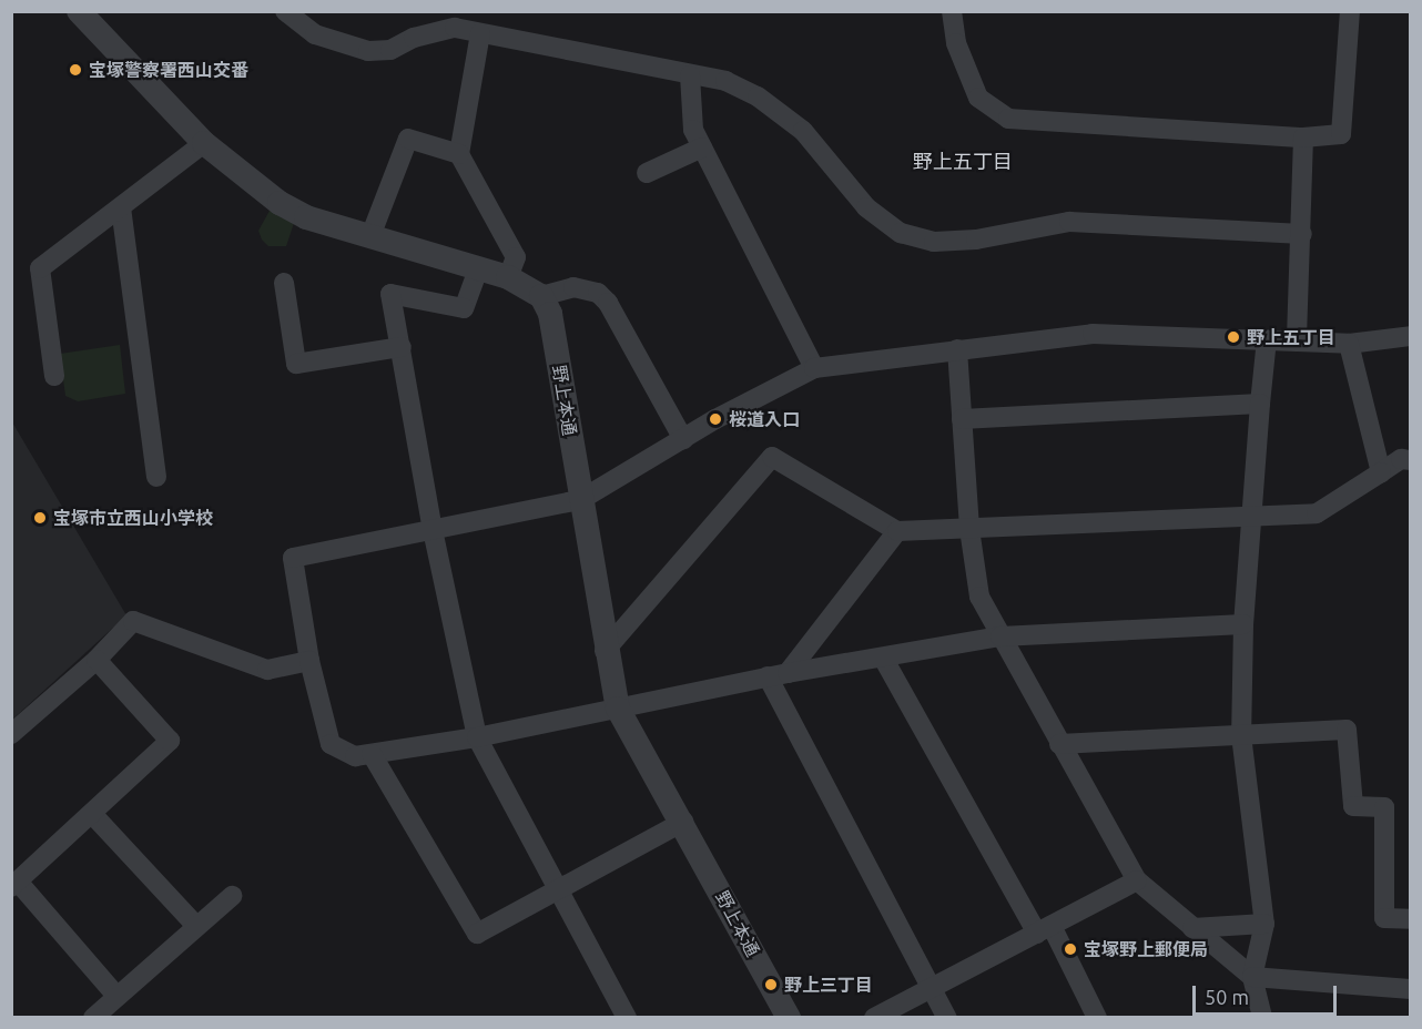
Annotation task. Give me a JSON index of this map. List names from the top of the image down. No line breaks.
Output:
{"streets":{"street":["野上本通"]},"districts":["野上五丁目"],"places":["宝塚警察署西山交番","野上五丁目","桜道入口","宝塚市立西山小学校","宝塚野上郵便局","野上三丁目"],"scale_bar":"50 m"}
